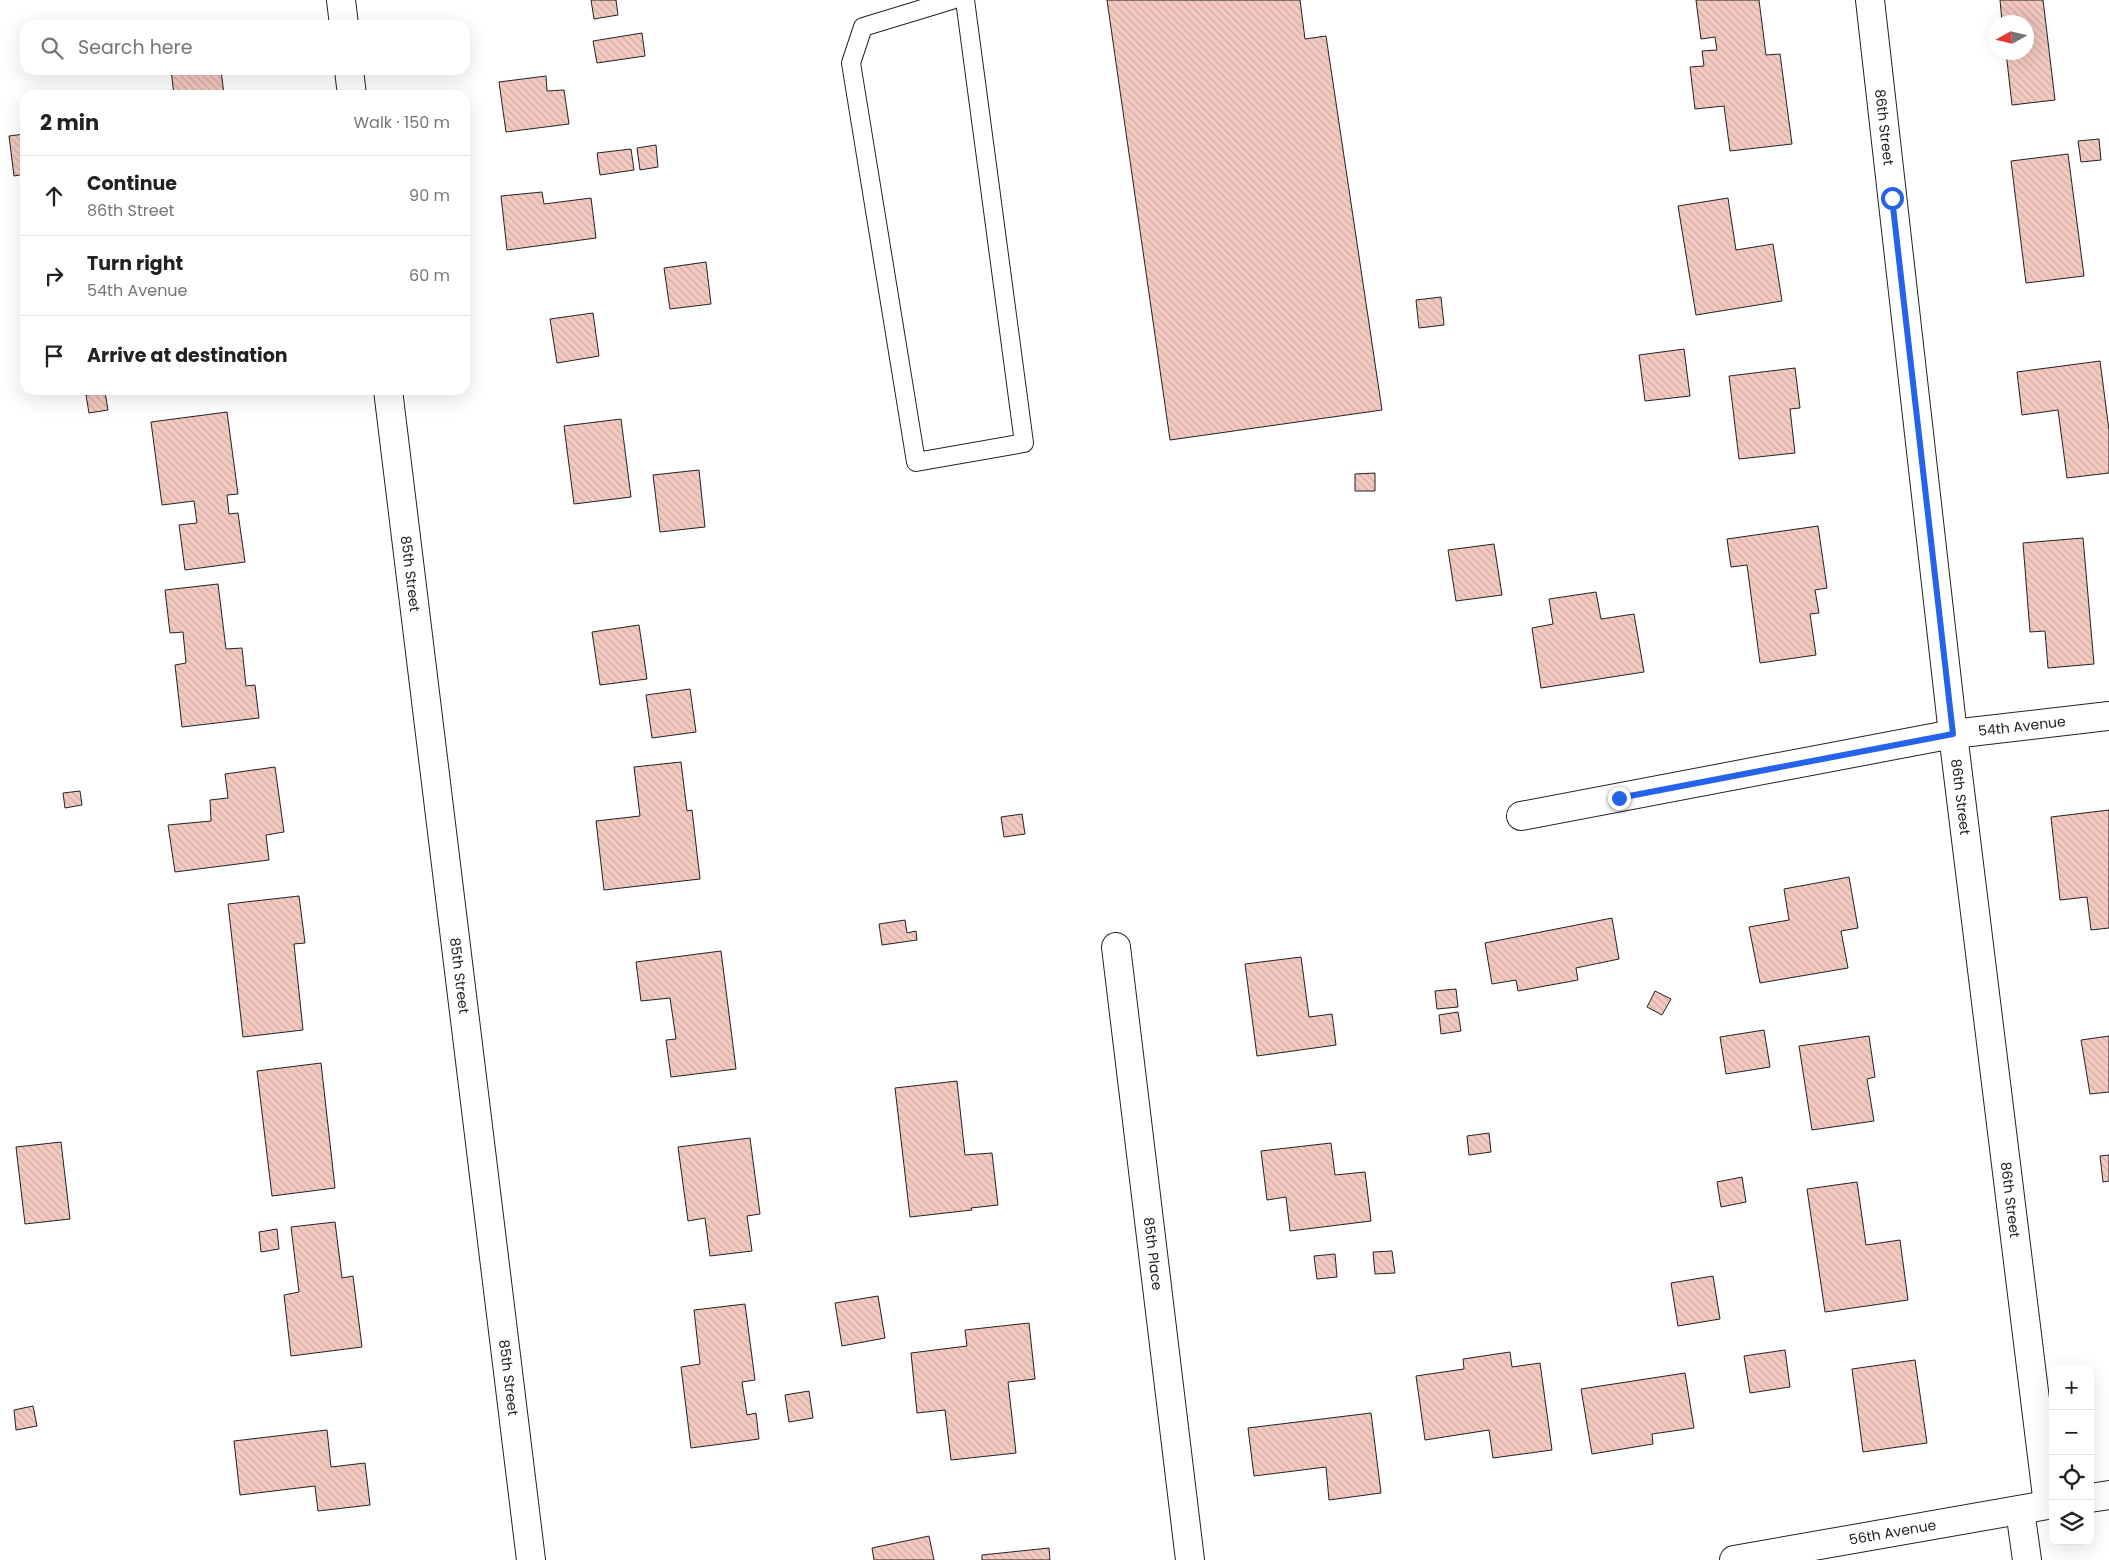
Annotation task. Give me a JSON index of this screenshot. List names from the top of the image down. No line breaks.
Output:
{"streets":{"street":["86th Street","85th Street","54th Avenue","85th Place","56th Avenue"]},"crossings":[["86th Street","54th Avenue"]],"north":"left","page":{"search":"Search here","heading":["2 min","Walk · 150 m"],"list":[["Continue","86th Street","90 m"],["Turn right","54th Avenue","60 m"],"Arrive at destination"],"map_buttons":["+","−"]}}
